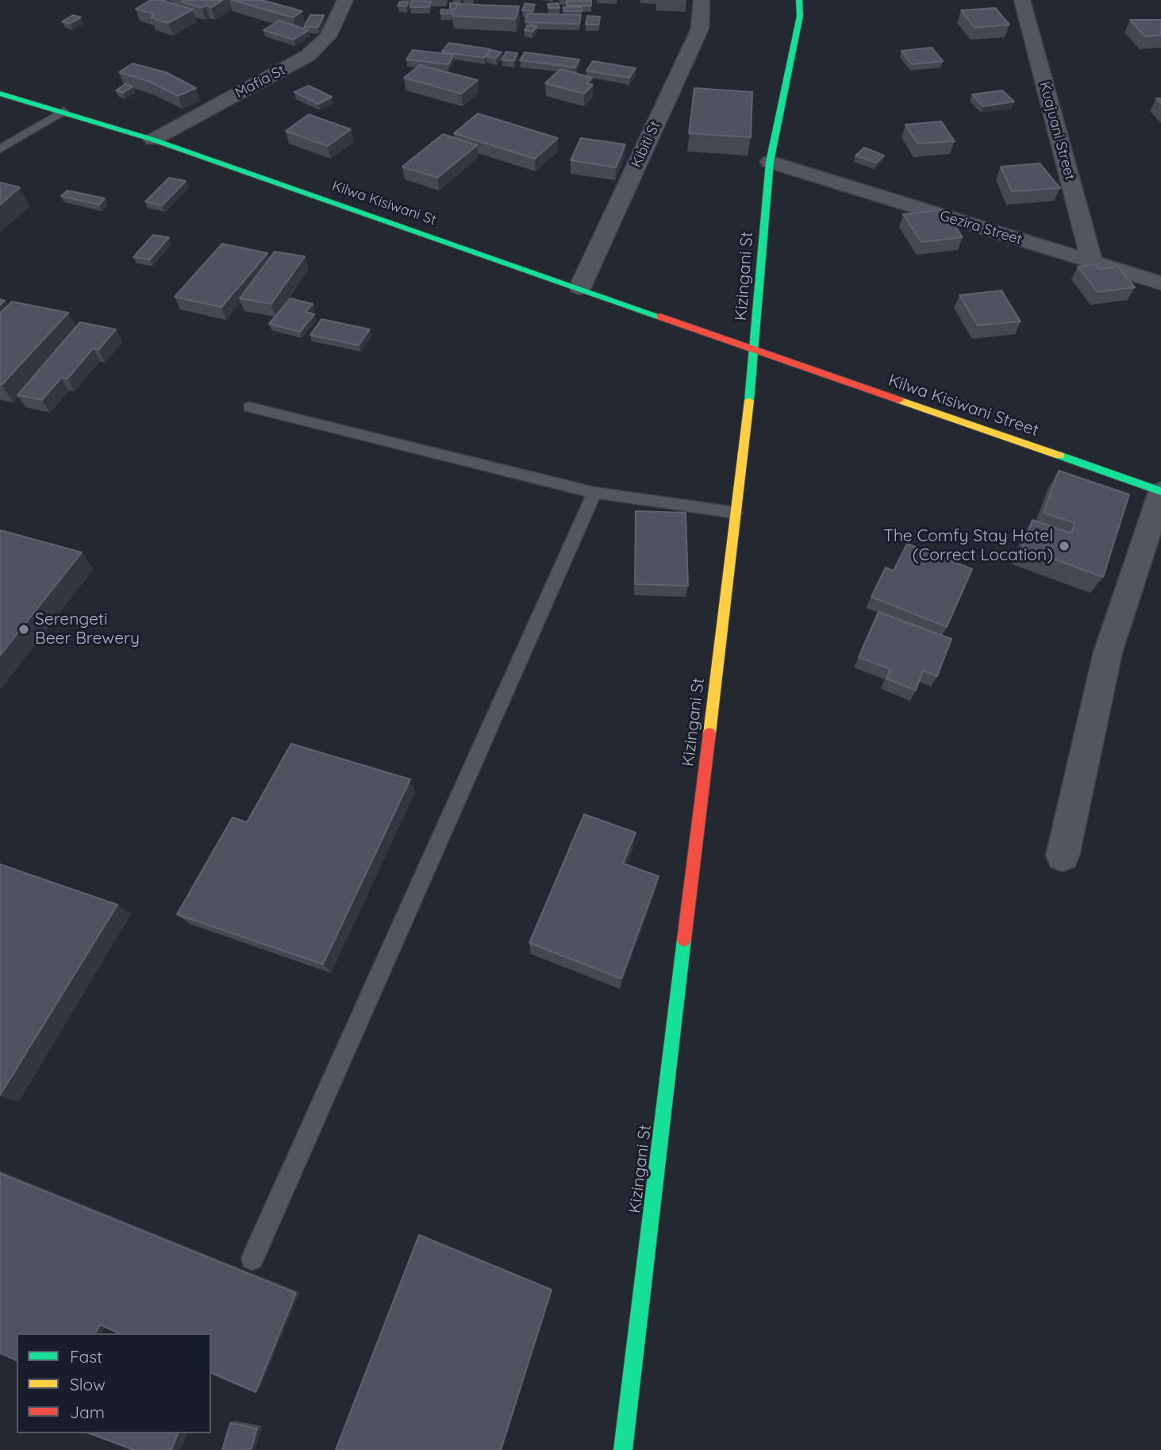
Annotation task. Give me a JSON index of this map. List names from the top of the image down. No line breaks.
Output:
{"streets":{"street":["Mafia St","Kuajuani Street","Kibiti St","Kilwa Kisiwani St","Gezira Street","Kizingani St","Kilwa Kisiwani Street"]},"crossings":[["Mafia St","Kilwa Kisiwani St"],["Kuajuani Street","Gezira Street"],["Kibiti St","Kilwa Kisiwani St"],["Kilwa Kisiwani St","Kizingani St"],["Kilwa Kisiwani St","Kilwa Kisiwani Street"],["Gezira Street","Kizingani St"],["Kizingani St","Kilwa Kisiwani Street"]],"places":["The Comfy Stay Hotel (Correct Location)","Serengeti Beer Brewery"],"legend":["Fast","Slow","Jam"]}
